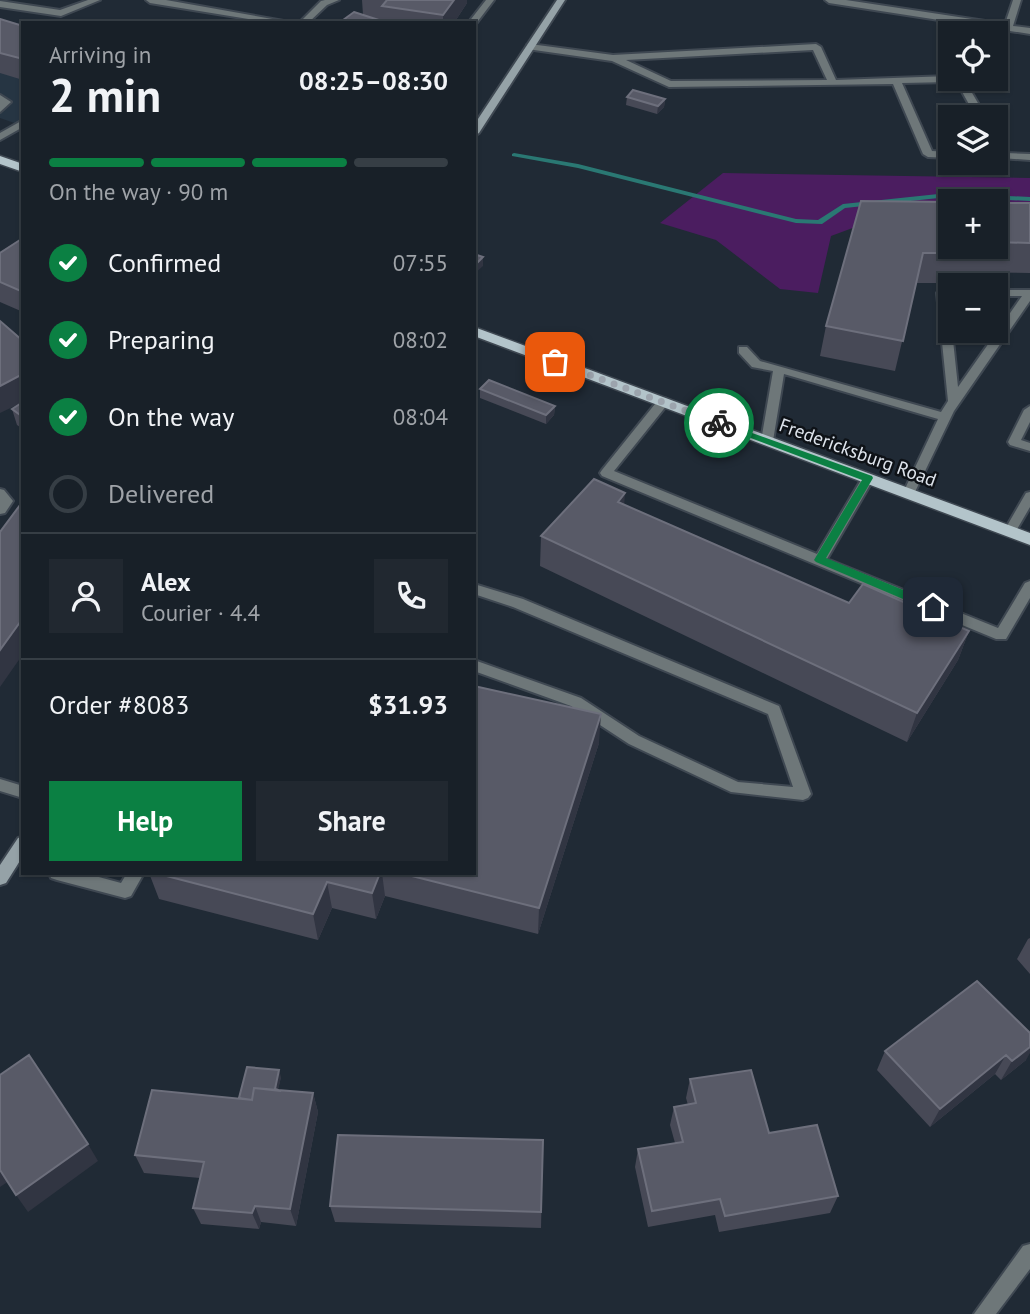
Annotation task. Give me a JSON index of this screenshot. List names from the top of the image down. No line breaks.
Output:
{"streets":{"main road":["Fredericksburg Road"]},"page":{"map_buttons":["+","−"],"heading":["2 min","Arriving in","08:25–08:30"],"panel":["Alex","Courier · 4.4","Order #8083","$31.93"],"bar":"On the way · 90 m","list":[["Confirmed","07:55"],["Preparing","08:02"],["On the way","08:04"],"Delivered"],"buttons":["Help","Share"]}}
